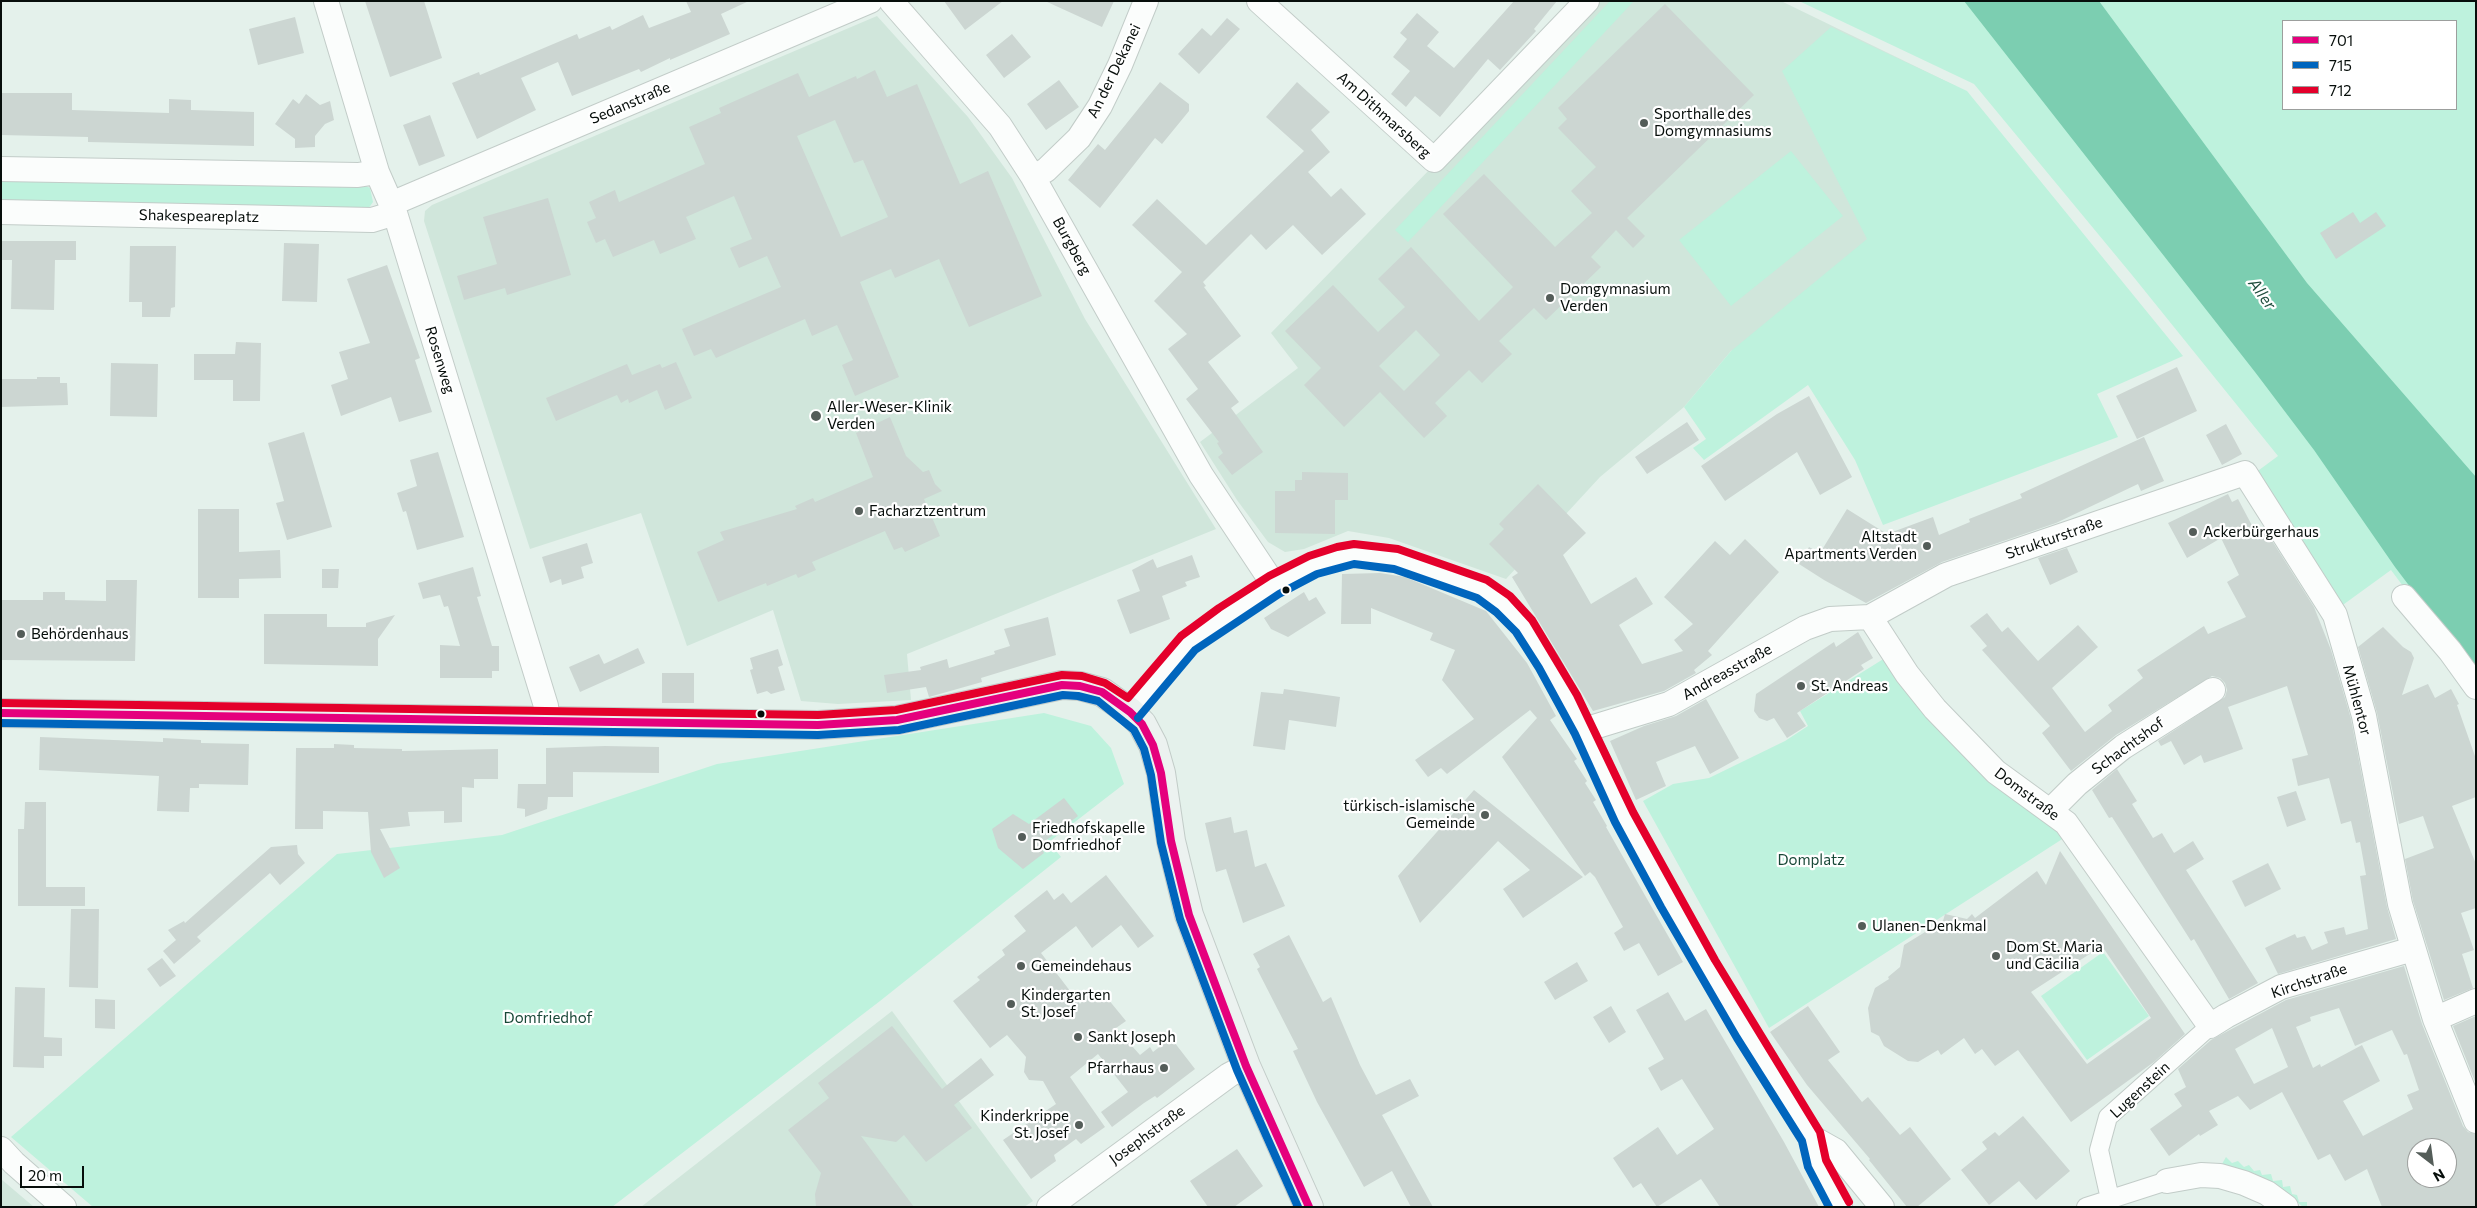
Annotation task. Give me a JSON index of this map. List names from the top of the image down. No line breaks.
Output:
{"streets":{"street":["An der Dekanei","Sedanstraße","Am Dithmarsberg","Shakespeareplatz","Burgberg","Rosenweg","Strukturstraße","Andreasstraße","Mühlentor","Schachtshof","Domstraße","Kirchstraße","Lugenstein","Josephstraße"]},"crossings":[["An der Dekanei","Burgberg"],["Sedanstraße","Shakespeareplatz"],["Sedanstraße","Rosenweg"],["Shakespeareplatz","Rosenweg"],["Strukturstraße","Andreasstraße"],["Strukturstraße","Mühlentor"],["Strukturstraße","Domstraße"],["Andreasstraße","Domstraße"],["Mühlentor","Kirchstraße"],["Schachtshof","Domstraße"],["Domstraße","Kirchstraße"],["Domstraße","Lugenstein"],["Kirchstraße","Lugenstein"]],"water":["Aller"],"parks":["Domplatz","Domfriedhof"],"places":["Sporthalle des Domgymnasiums","Domgymnasium Verden","Aller-Weser-Klinik Verden","Facharztzentrum","Ackerbürgerhaus","Altstadt Apartments Verden","Behördenhaus","St. Andreas","türkisch-islamische Gemeinde","Friedhofskapelle Domfriedhof","Ulanen-Denkmal","Dom St. Maria und Cäcilia","Gemeindehaus","Kindergarten St. Josef","Sankt Joseph","Pfarrhaus","Kinderkrippe St. Josef"],"lines":["transit line 712","transit line 715","transit line 701"],"legend":["701","715","712"],"scale_bar":"20 m","north":"bottom right"}
